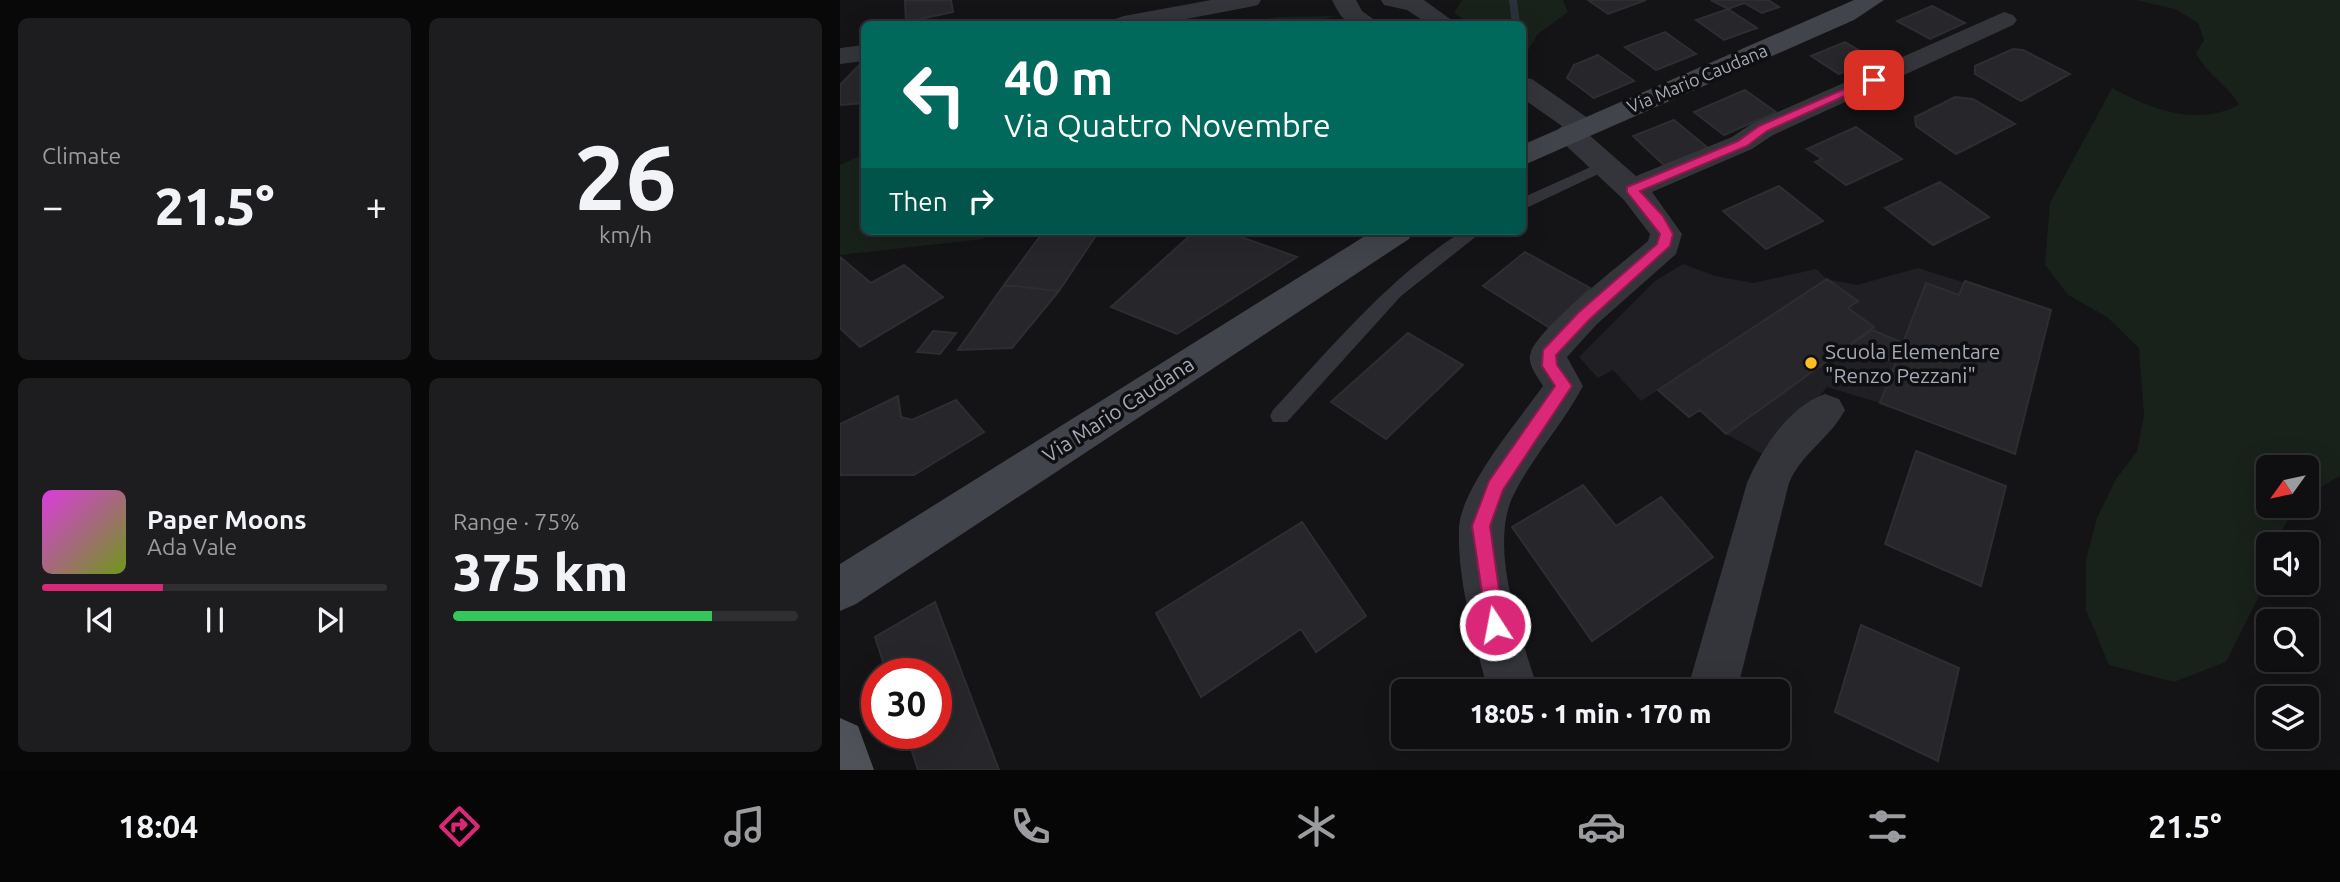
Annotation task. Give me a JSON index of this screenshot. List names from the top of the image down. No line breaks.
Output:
{"streets":{"main road":["Via Mario Caudana"]},"places":["Scuola Elementare \"Renzo Pezzani\""],"north":"bottom left","page":{"tile":["Climate",["26","km/h"],["Range · 75%","375 km"]],"turn":["40 m","Via Quattro Novembre"],"then":"Then","heat":["−","21.5°","+"],"song":["Paper Moons","Ada Vale"],"limit":"30","trip":"18:05 · 1 min · 170 m","tabs":["18:04","21.5°"]}}
